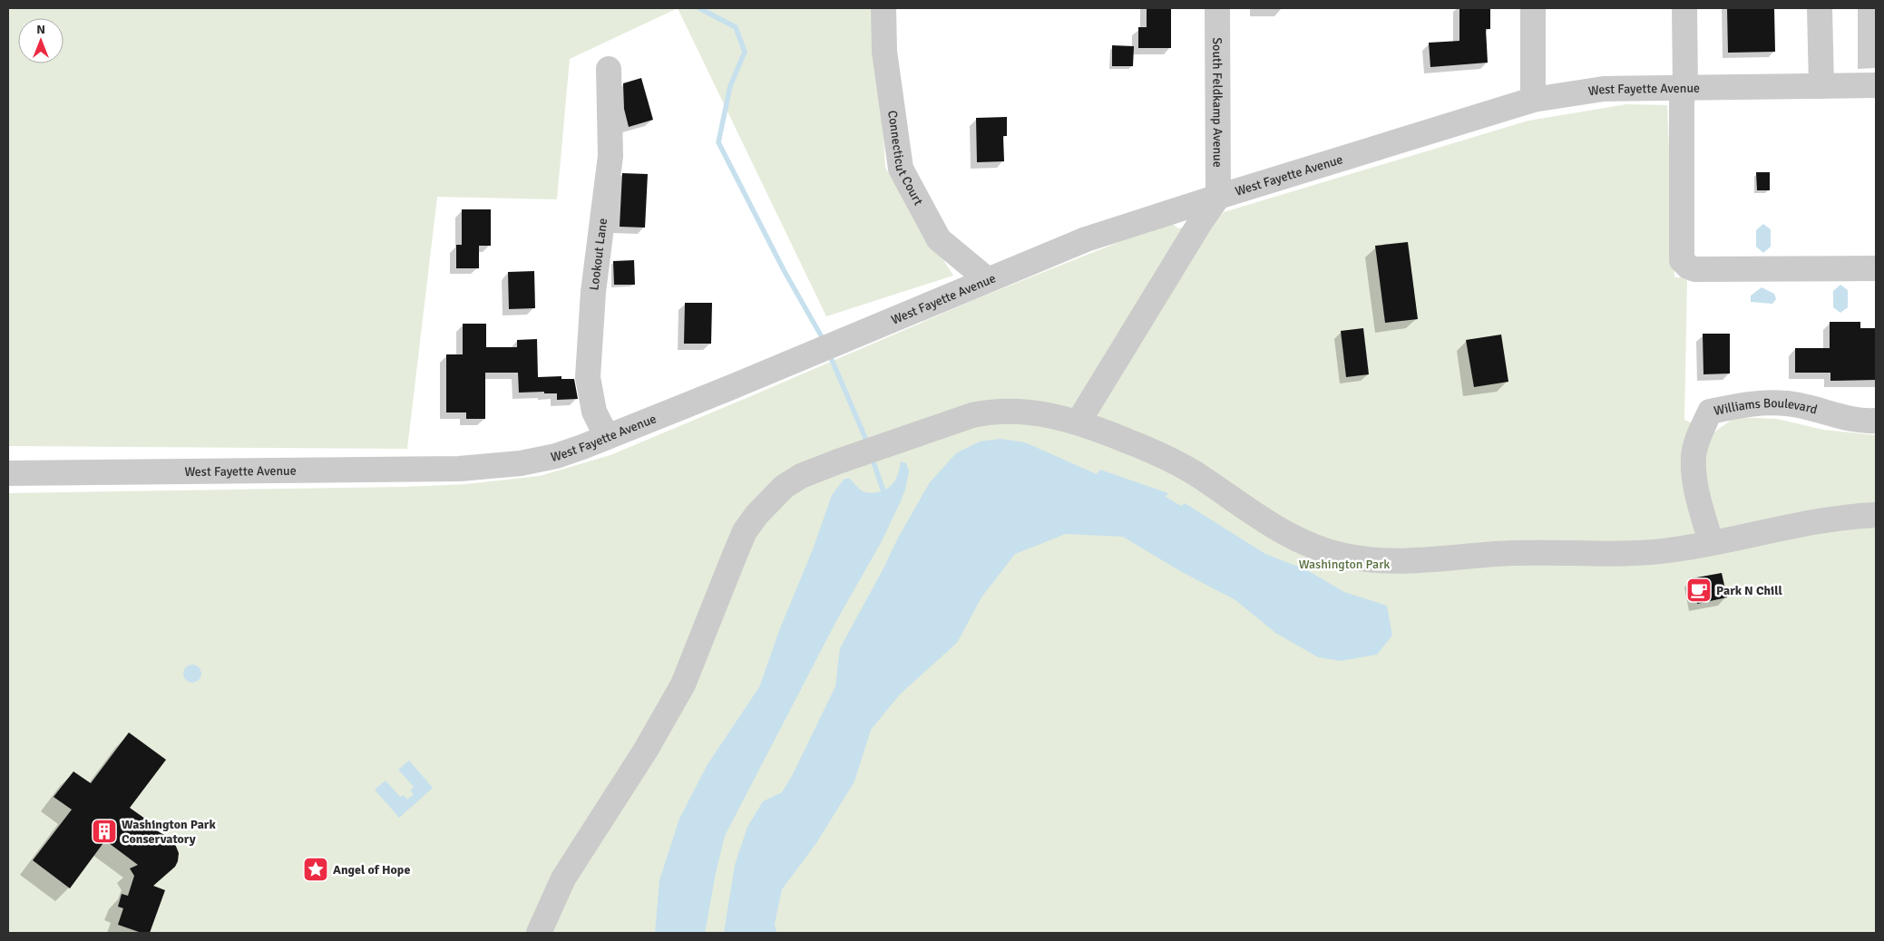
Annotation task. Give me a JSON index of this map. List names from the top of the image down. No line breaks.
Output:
{"streets":{"street":["West Fayette Avenue","South Feldkamp Avenue","Connecticut Court","Lookout Lane","Williams Boulevard"]},"crossings":[["West Fayette Avenue","South Feldkamp Avenue"],["West Fayette Avenue","Connecticut Court"],["West Fayette Avenue","Lookout Lane"]],"parks":["Washington Park"],"places":{"cafe":["Park N Chill"],"building":["Washington Park Conservatory"],"place":["Angel of Hope"]},"north":"top"}
